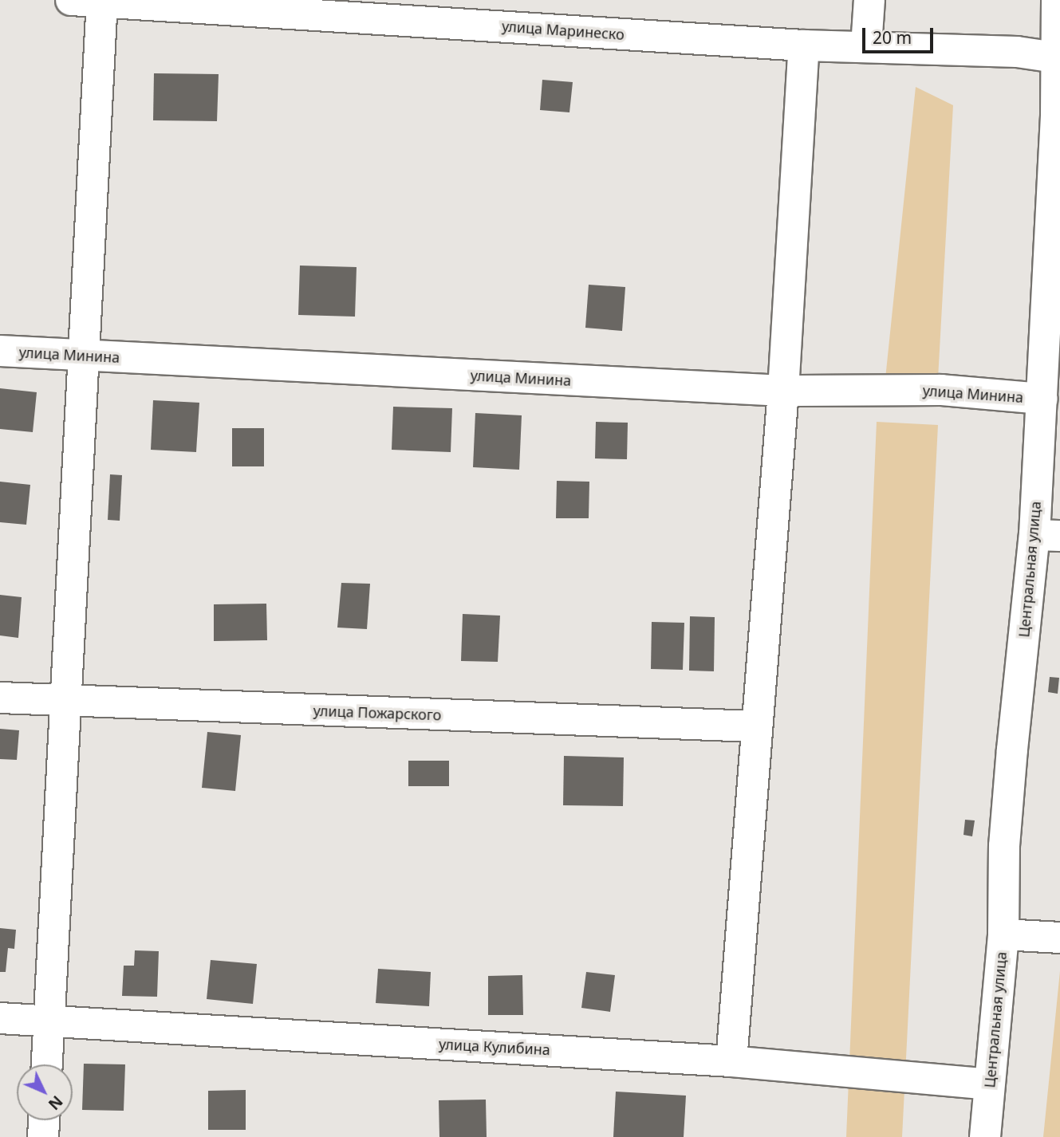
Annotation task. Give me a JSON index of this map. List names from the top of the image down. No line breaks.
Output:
{"streets":{"street":["улица Маринеско","улица Минина","Центральная улица","улица Пожарского","улица Кулибина"]},"crossings":[["улица Маринеско","Центральная улица"],["улица Минина","Центральная улица"],["Центральная улица","улица Кулибина"]],"scale_bar":"20 m","north":"bottom right"}
